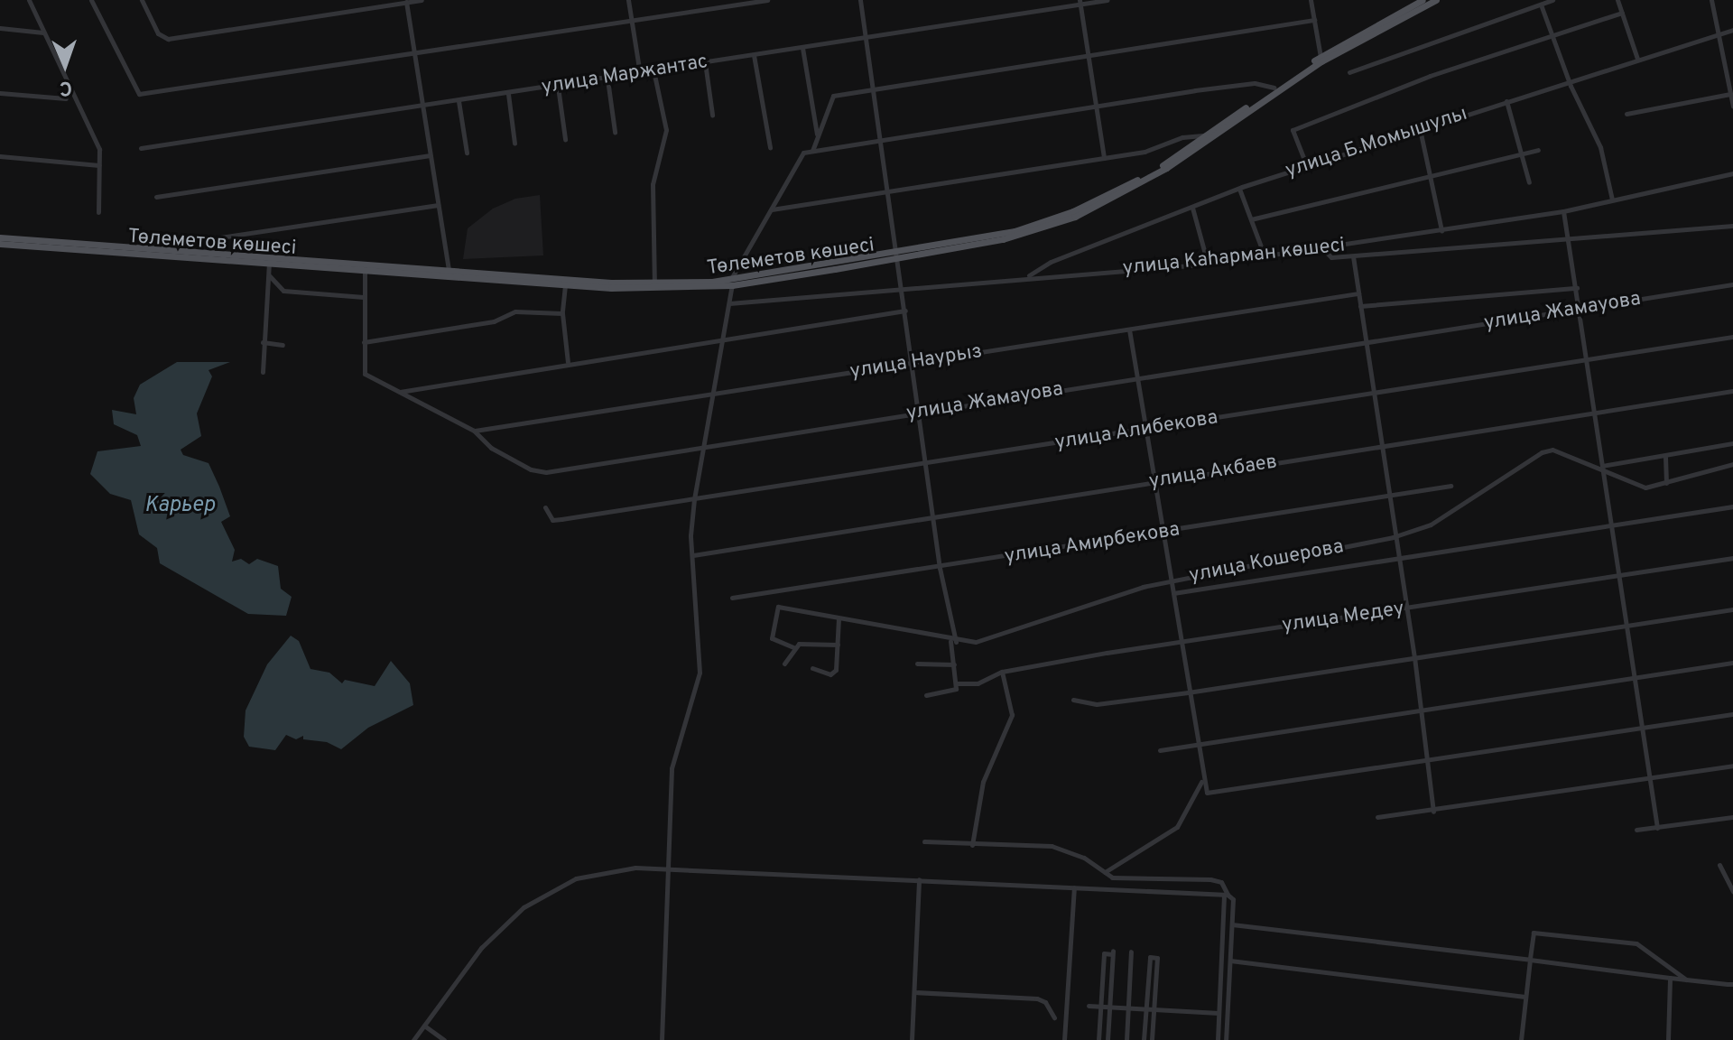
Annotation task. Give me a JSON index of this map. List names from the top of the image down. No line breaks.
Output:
{"streets":{"main road":["Төлеметов көшесі"],"street":["улица Маржантас","улица Б.Момышулы","улица Каһарман көшесі","улица Жамауова","улица Наурыз","улица Алибекова","улица Акбаев","улица Амирбекова","улица Кошерова","улица Медеу"]},"crossings":[["улица Б.Момышулы","улица Каһарман көшесі"],["Төлеметов көшесі","улица Жамауова"],["улица Жамауова","улица Наурыз"]],"water":["Карьер"],"north":"bottom"}
